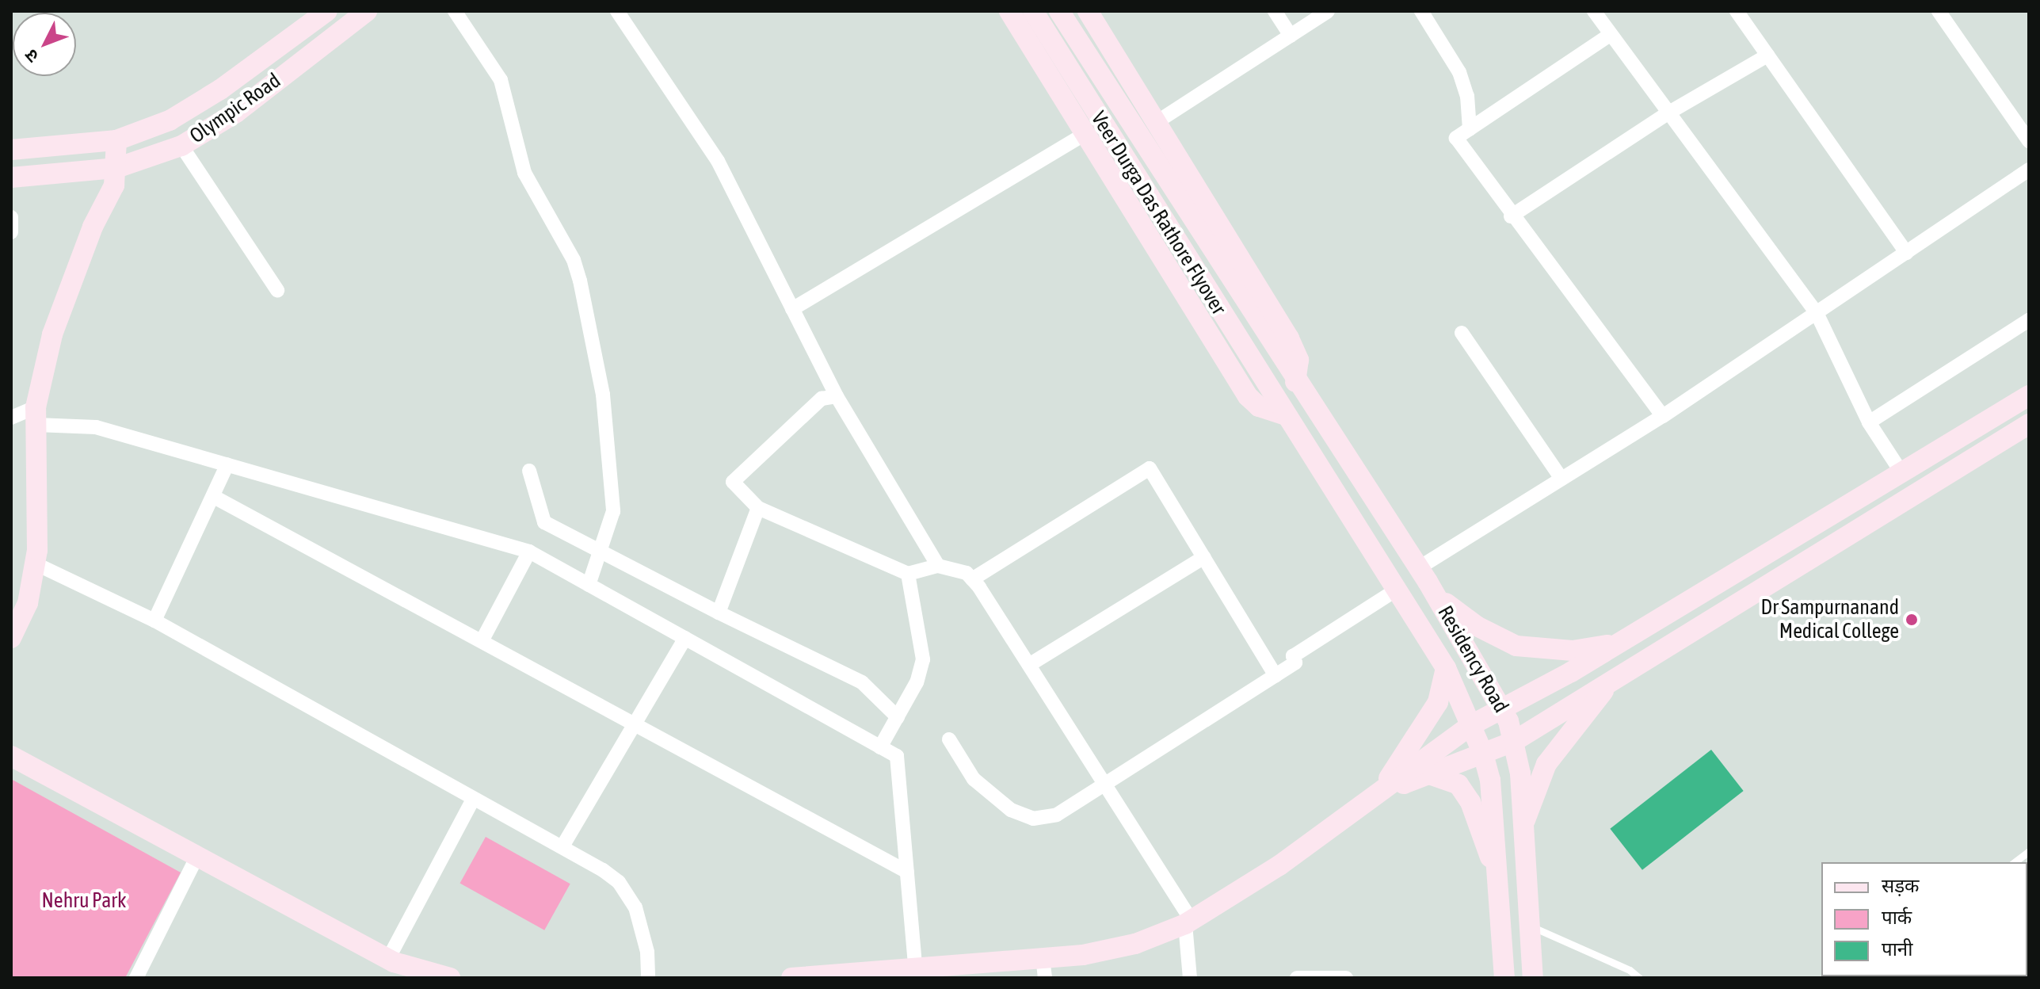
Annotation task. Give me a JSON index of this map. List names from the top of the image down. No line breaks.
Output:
{"streets":{"street":["Olympic Road","Veer Durga Das Rathore Flyover","Residency Road"]},"crossings":[["Veer Durga Das Rathore Flyover","Residency Road"]],"parks":["Nehru Park"],"places":["Dr Sampurnanand Medical College"],"legend":["सड़क","पार्क","पानी"],"north":"bottom left"}
